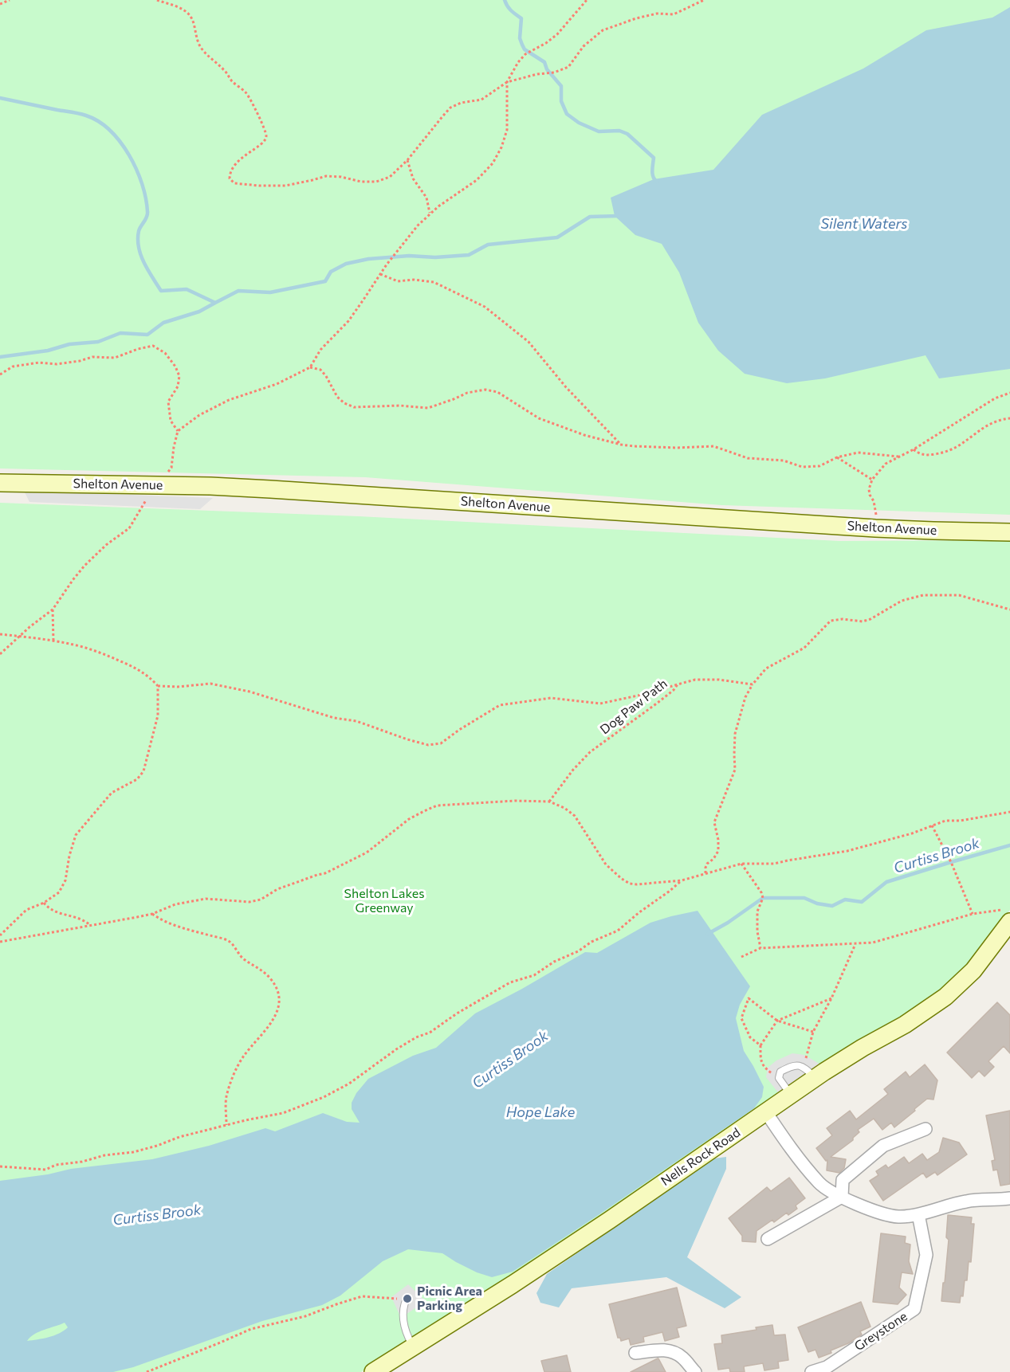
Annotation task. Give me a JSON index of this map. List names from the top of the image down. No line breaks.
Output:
{"streets":{"main road":["Shelton Avenue","Nells Rock Road"],"street":["Greystone"],"path":["Dog Paw Path"]},"water":["Silent Waters","Curtiss Brook","Hope Lake"],"parks":["Shelton Lakes Greenway"],"places":["Picnic Area Parking"]}
